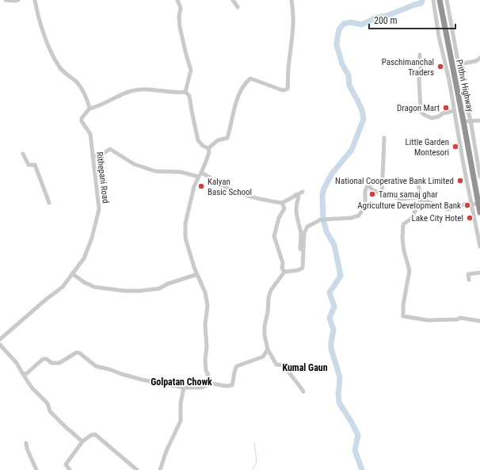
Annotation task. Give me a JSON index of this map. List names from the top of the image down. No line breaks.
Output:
{"streets":{"highway":["Prithvi Highway"],"street":["Rithepani Road"]},"districts":["Kumal Gaun","Golpatan Chowk"],"places":["Paschimanchal Traders","Dragon Mart","Little Garden Montesori","National Cooperative Bank Limited","Kalyan Basic School","Tamu samaj ghar","Agriculture Development Bank","Lake City Hotel"],"scale_bar":"200 m"}
